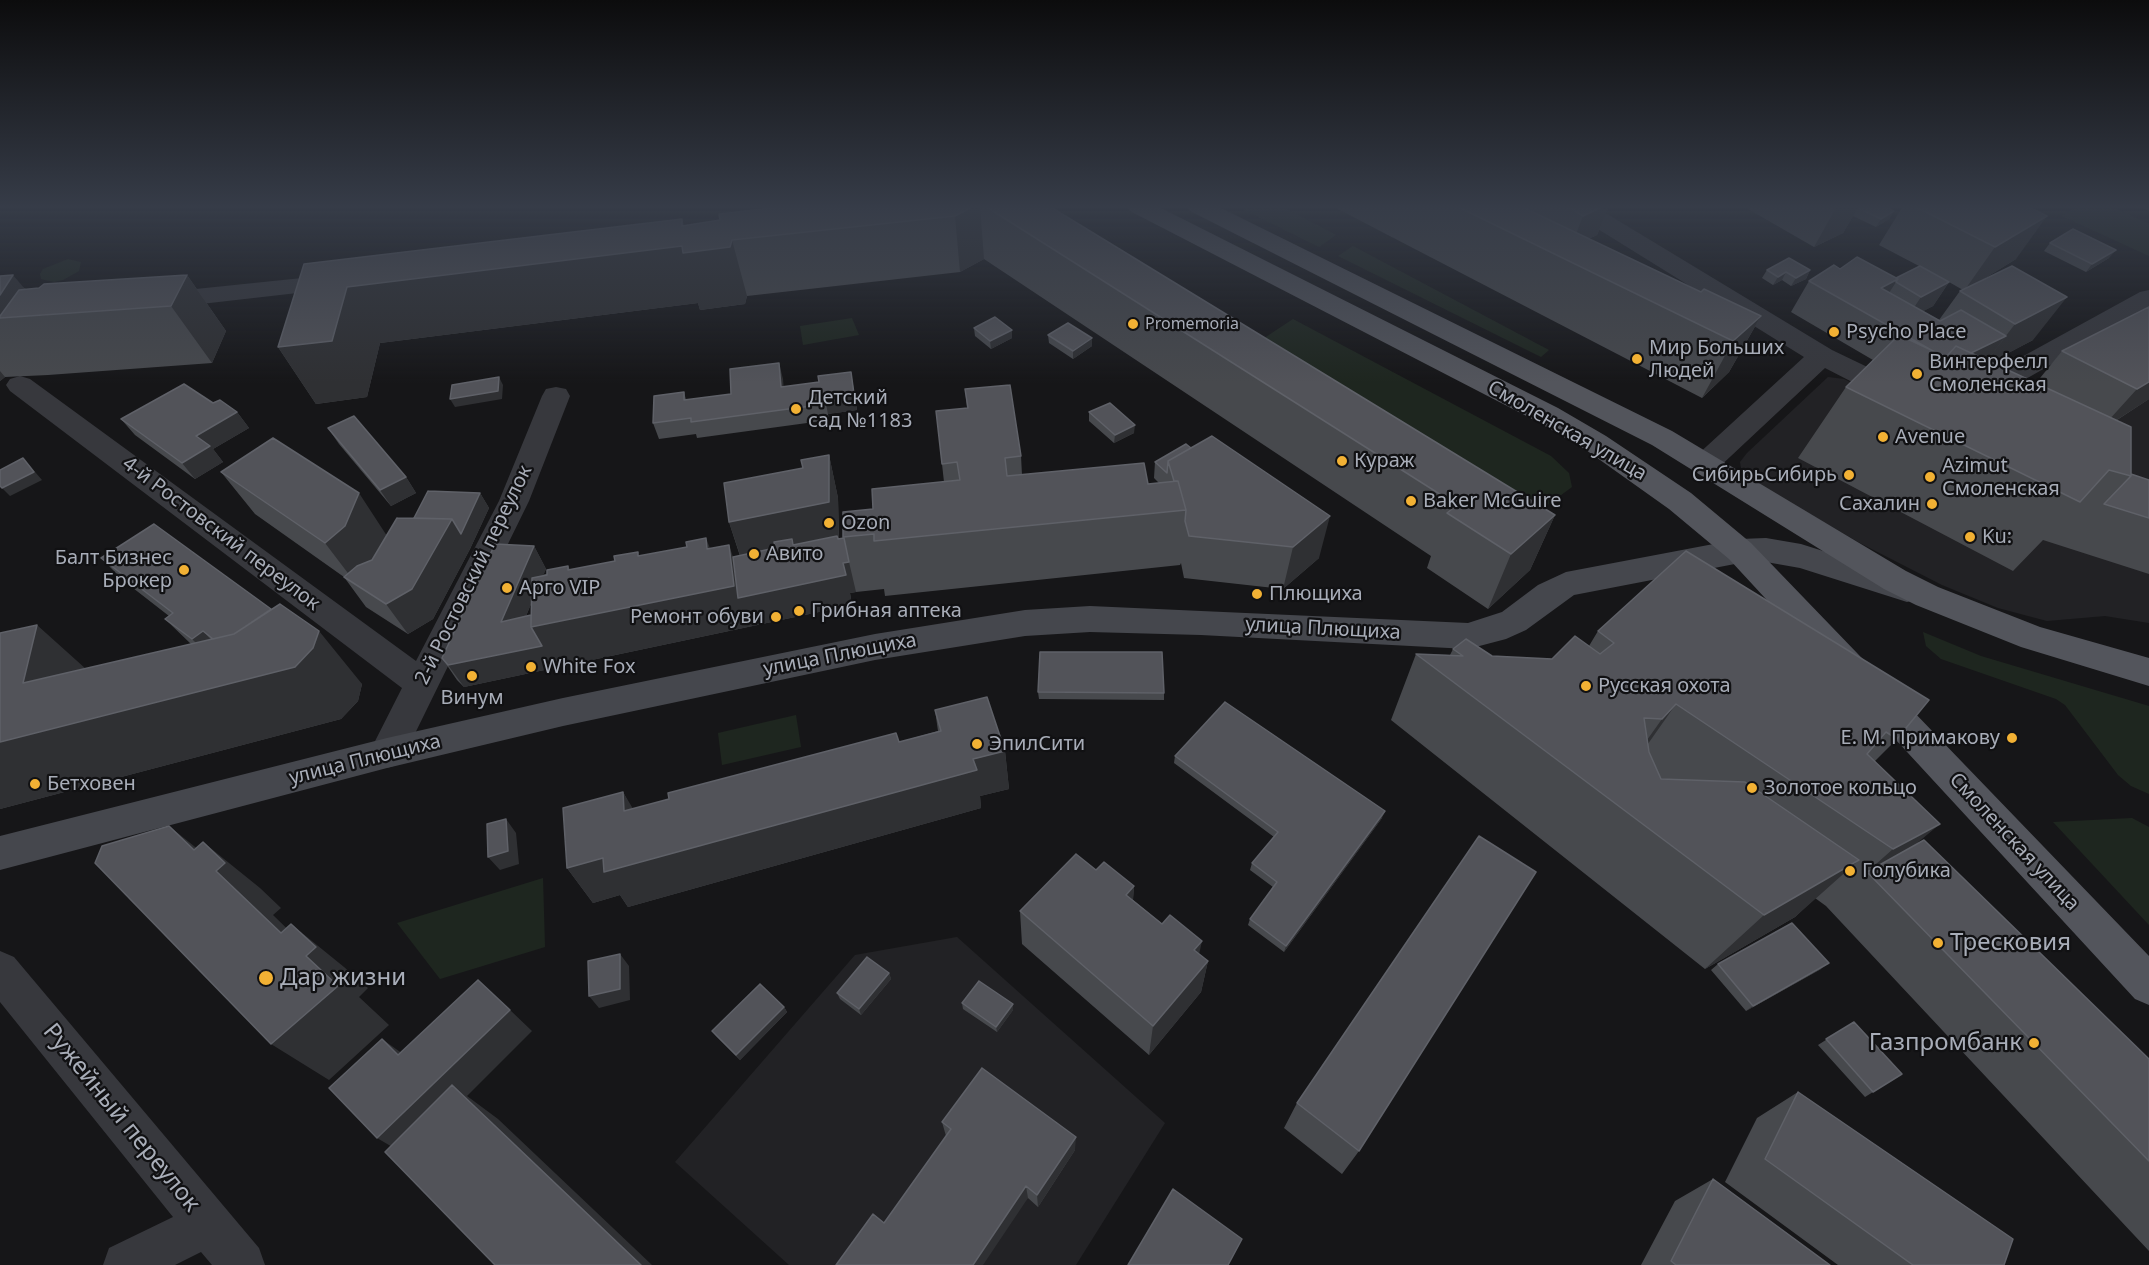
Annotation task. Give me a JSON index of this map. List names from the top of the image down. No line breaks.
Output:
{"streets":{"main road":["Смоленская улица"],"street":["4-й Ростовский переулок","2-й Ростовский переулок","улица Плющиха","Ружейный переулок"]},"crossings":[["Смоленская улица","улица Плющиха"],["4-й Ростовский переулок","2-й Ростовский переулок"],["2-й Ростовский переулок","улица Плющиха"]],"places":["Promemoria","Psycho Place","Мир Больших Людей","Винтерфелл Смоленская","Детский сад №1183","Avenue","Кураж","СибирьСибирь","Azimut Смоленская","Baker McGuire","Сахалин","Ozon","Ku:","Авито","Балт Бизнес Брокер","Арго VIP","Плющиха","Грибная аптека","Ремонт обуви","White Fox","Винум","Русская охота","Е. М. Примакову","ЭпилСити","Бетховен","Золотое кольцо","Голубика","Тресковия","Дар жизни","Газпромбанк"]}
